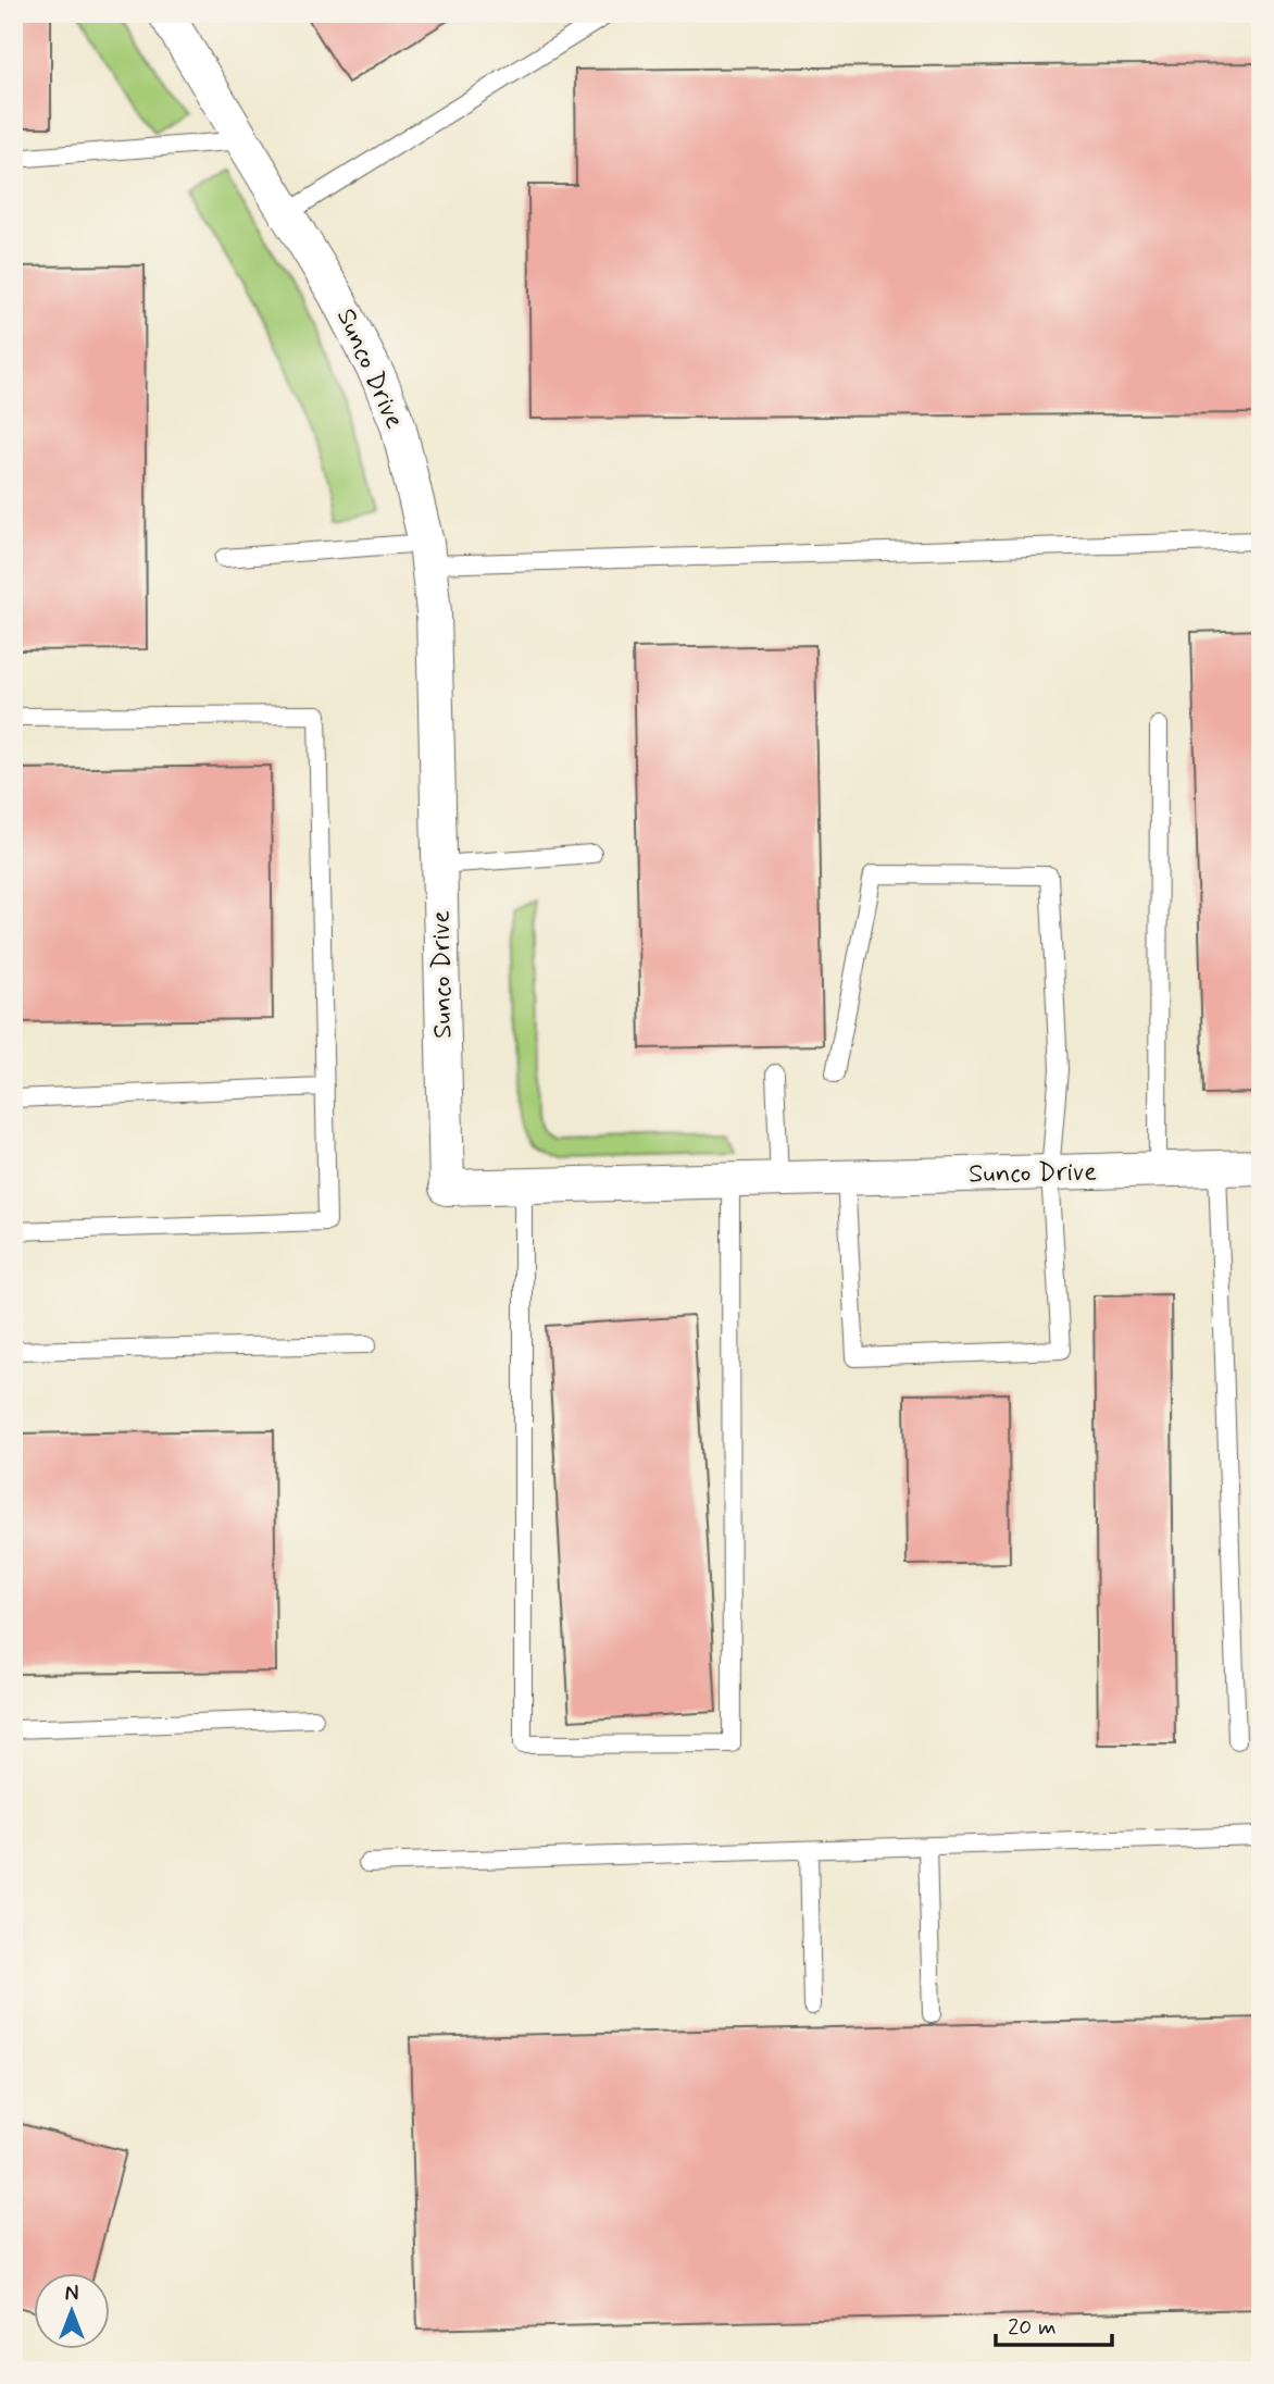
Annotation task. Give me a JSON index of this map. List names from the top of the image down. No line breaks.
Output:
{"streets":{"street":["Sunco Drive"]},"scale_bar":"20 m","north":"top"}
